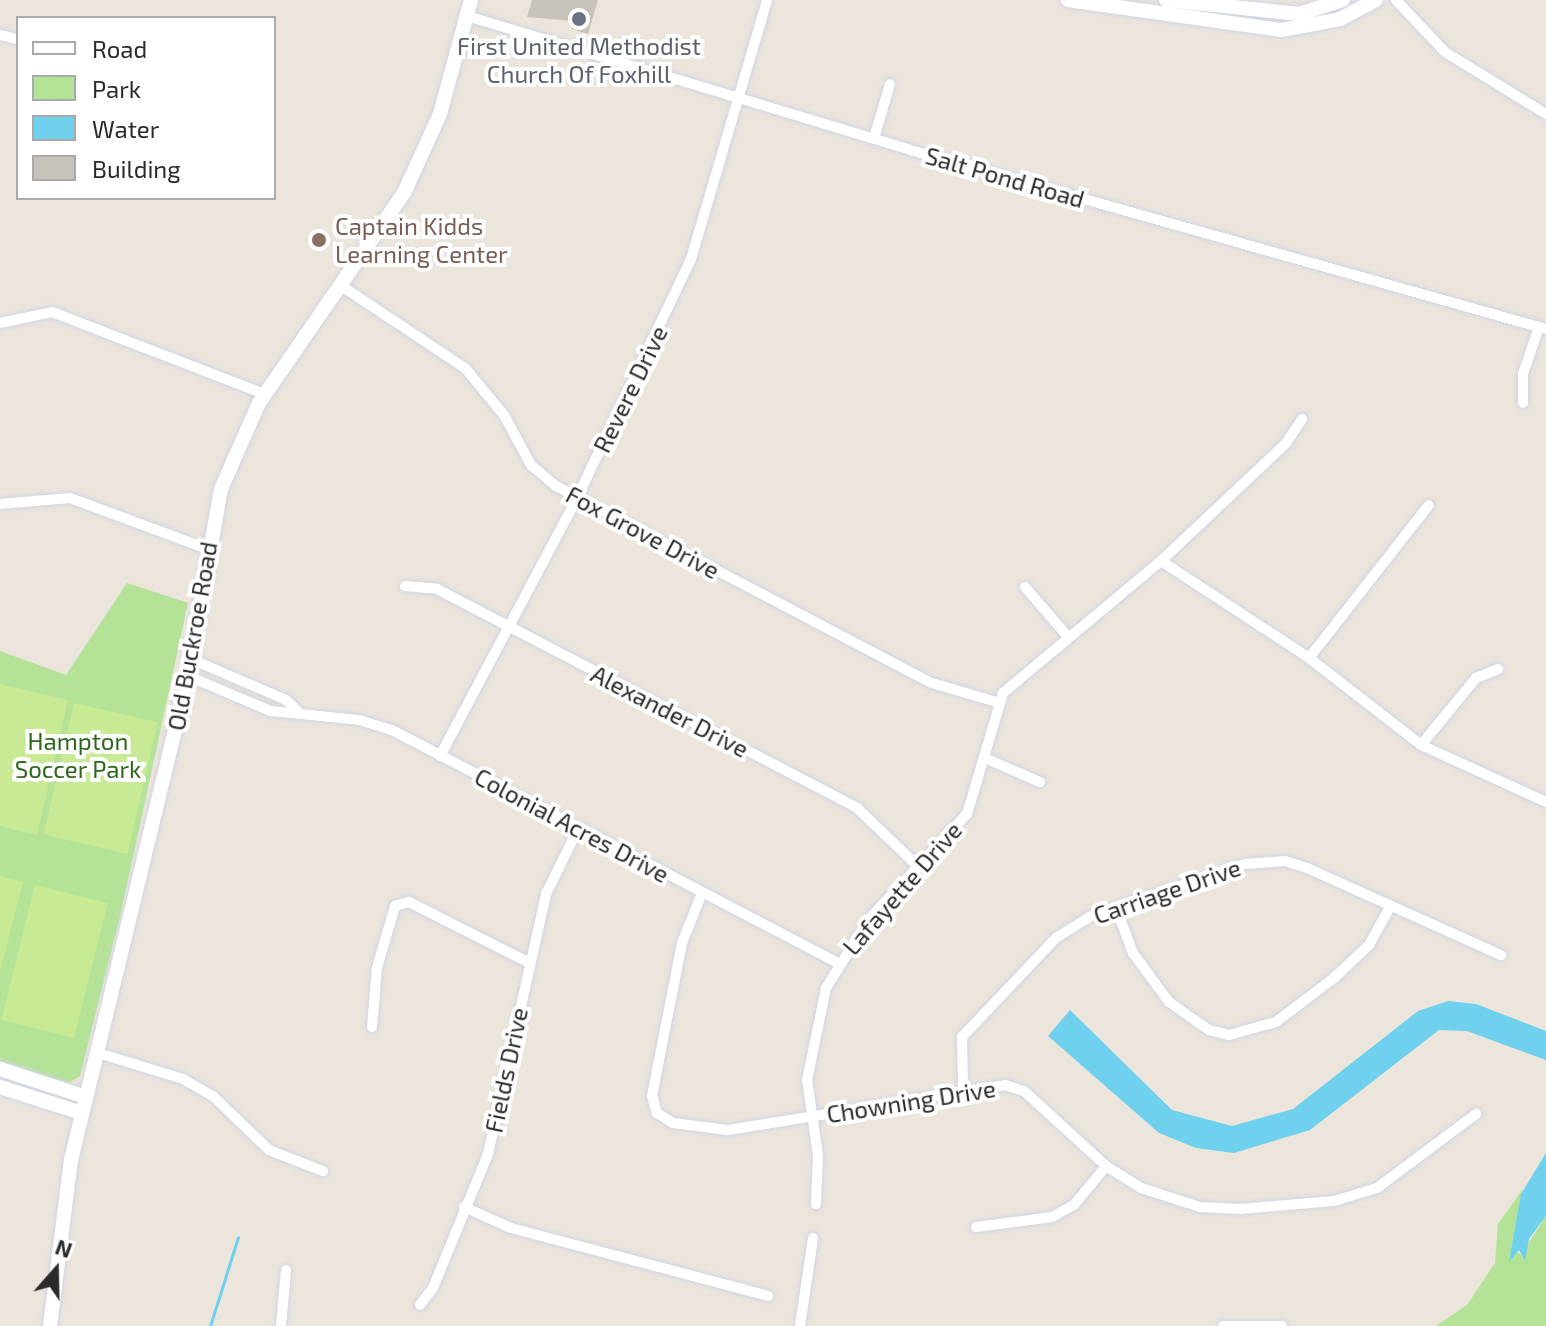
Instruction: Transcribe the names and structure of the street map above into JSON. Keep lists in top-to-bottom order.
{
  "streets": {
    "main road": ["Old Buckroe Road"],
    "street": [
      "Salt Pond Road",
      "Revere Drive",
      "Fox Grove Drive",
      "Alexander Drive",
      "Colonial Acres Drive",
      "Lafayette Drive",
      "Carriage Drive",
      "Fields Drive",
      "Chowning Drive"
    ]
  },
  "crossings": [
    ["Salt Pond Road", "Revere Drive"],
    ["Salt Pond Road", "Old Buckroe Road"],
    ["Revere Drive", "Fox Grove Drive"],
    ["Revere Drive", "Alexander Drive"],
    ["Revere Drive", "Colonial Acres Drive"],
    ["Fox Grove Drive", "Old Buckroe Road"],
    ["Fox Grove Drive", "Lafayette Drive"],
    ["Old Buckroe Road", "Colonial Acres Drive"],
    ["Alexander Drive", "Lafayette Drive"],
    ["Colonial Acres Drive", "Lafayette Drive"],
    ["Colonial Acres Drive", "Fields Drive"],
    ["Colonial Acres Drive", "Chowning Drive"],
    ["Lafayette Drive", "Chowning Drive"],
    ["Carriage Drive", "Chowning Drive"]
  ],
  "parks": ["Hampton Soccer Park"],
  "places": ["First United Methodist Church Of Foxhill", "Captain Kidds Learning Center"],
  "legend": [
    "Road",
    "Park",
    "Water",
    "Building"
  ],
  "north": "top"
}
